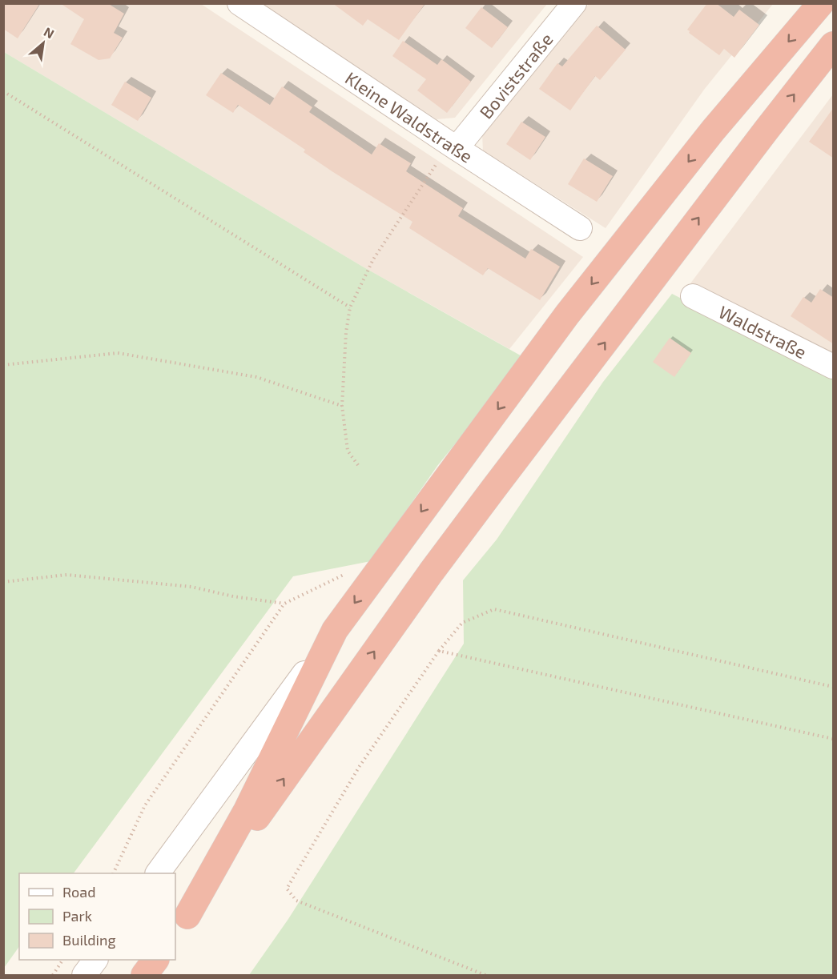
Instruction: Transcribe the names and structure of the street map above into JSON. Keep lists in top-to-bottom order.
{
  "streets": {
    "street": ["Boviststraße", "Kleine Waldstraße", "Waldstraße"]
  },
  "crossings": [
    ["Boviststraße", "Kleine Waldstraße"]
  ],
  "legend": ["Road", "Park", "Building"],
  "north": "top right"
}
